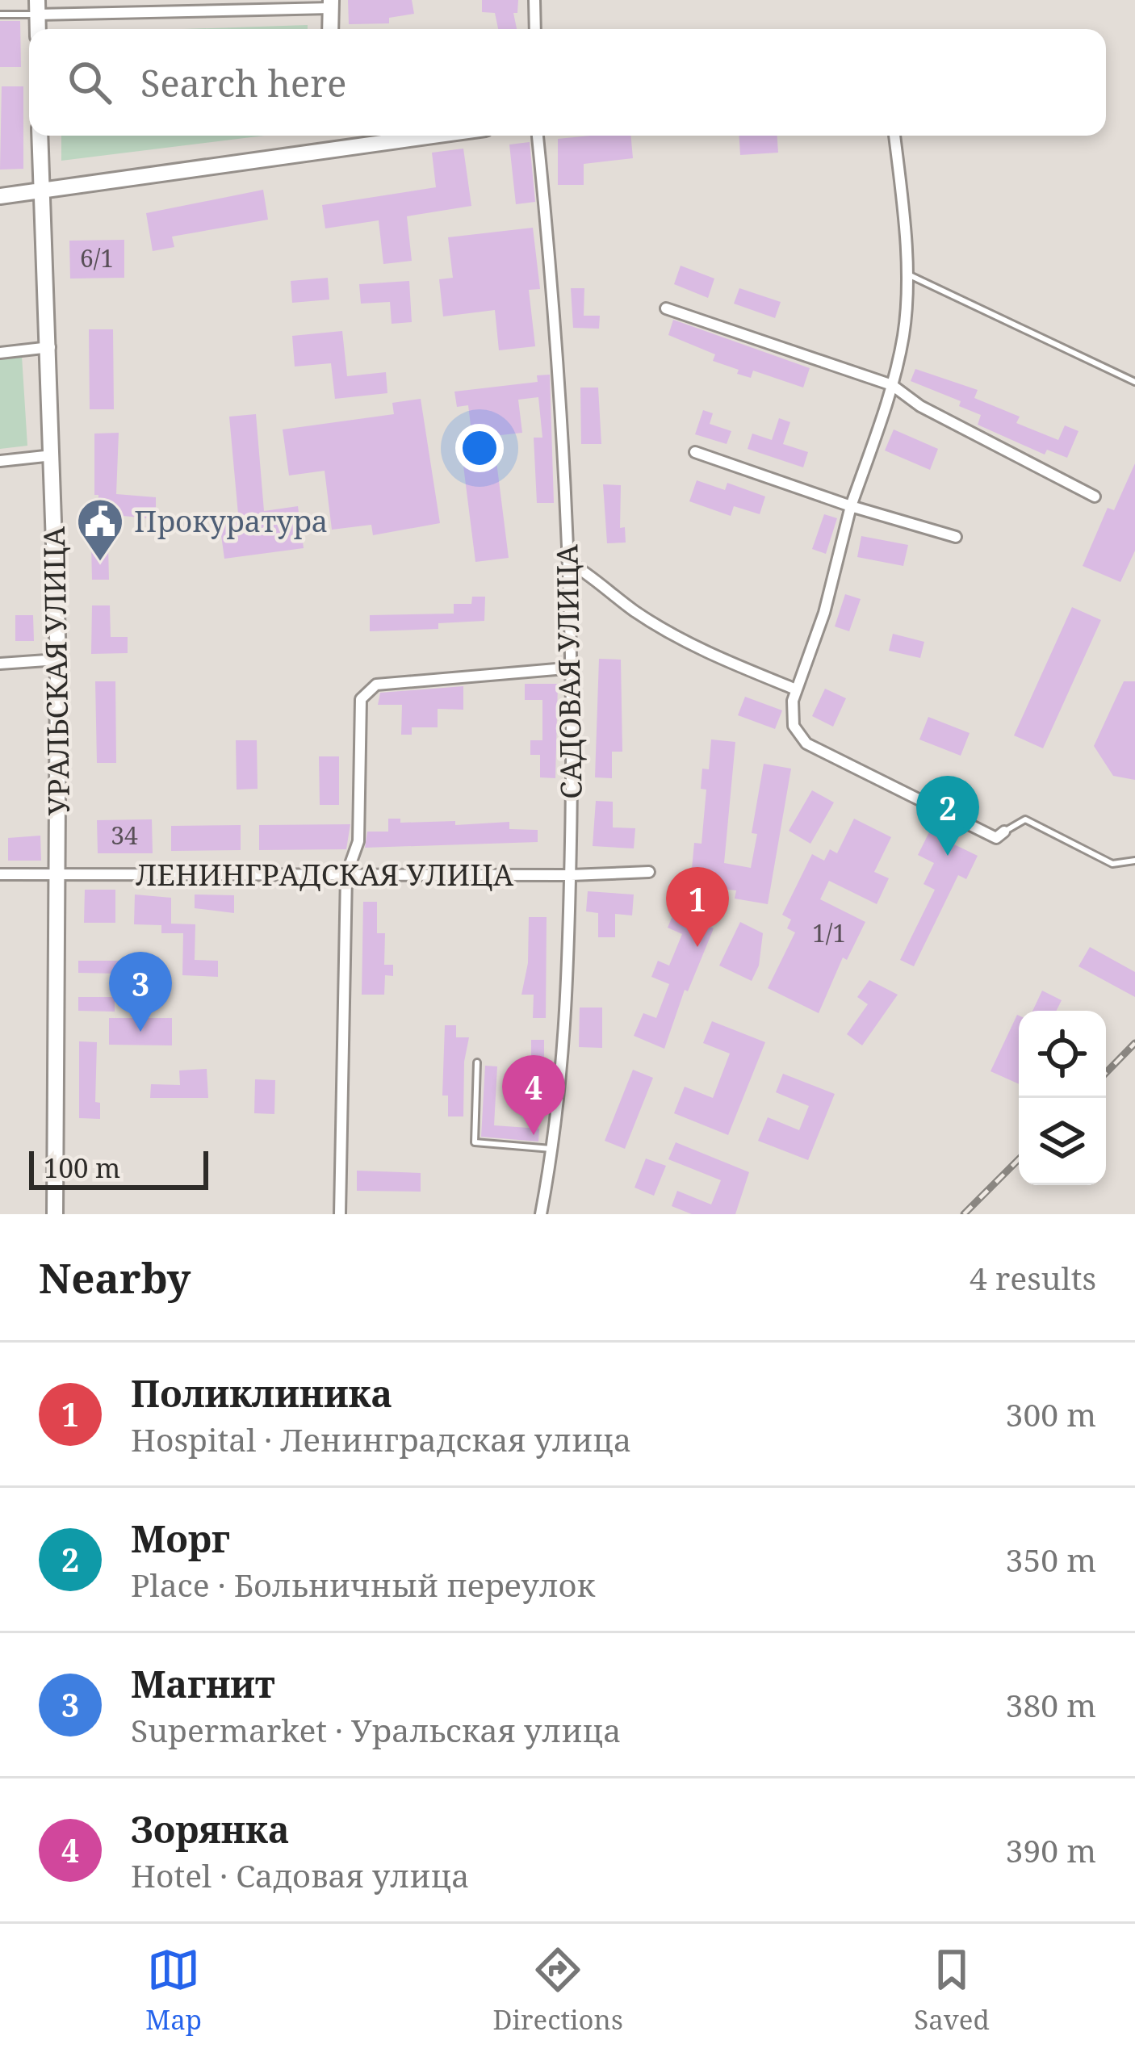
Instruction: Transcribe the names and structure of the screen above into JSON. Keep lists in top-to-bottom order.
{
  "streets": {
    "street": ["УРАЛЬСКАЯ УЛИЦА", "САДОВАЯ УЛИЦА", "ЛЕНИНГРАДСКАЯ УЛИЦА"]
  },
  "crossings": [
    ["УРАЛЬСКАЯ УЛИЦА", "ЛЕНИНГРАДСКАЯ УЛИЦА"],
    ["САДОВАЯ УЛИЦА", "ЛЕНИНГРАДСКАЯ УЛИЦА"]
  ],
  "places": {
    "public building": ["Прокуратура"]
  },
  "house_numbers": ["6/1", "34", "1/1"],
  "scale_bar": "100 m",
  "page": {
    "search": "Search here",
    "pins": [
      "2",
      "1",
      "3",
      "4"
    ],
    "scale": "100 m",
    "heading": ["Nearby", "4 results"],
    "list": [
      {
        "mark": "1",
        "name": "Поликлиника",
        "note": "Hospital · Ленинградская улица",
        "value": "300 m"
      },
      {
        "mark": "2",
        "name": "Морг",
        "note": "Place · Больничный переулок",
        "value": "350 m"
      },
      {
        "mark": "3",
        "name": "Магнит",
        "note": "Supermarket · Уральская улица",
        "value": "380 m"
      },
      {
        "mark": "4",
        "name": "Зорянка",
        "note": "Hotel · Садовая улица",
        "value": "390 m"
      }
    ],
    "nav": ["Map", "Directions", "Saved"]
  }
}
